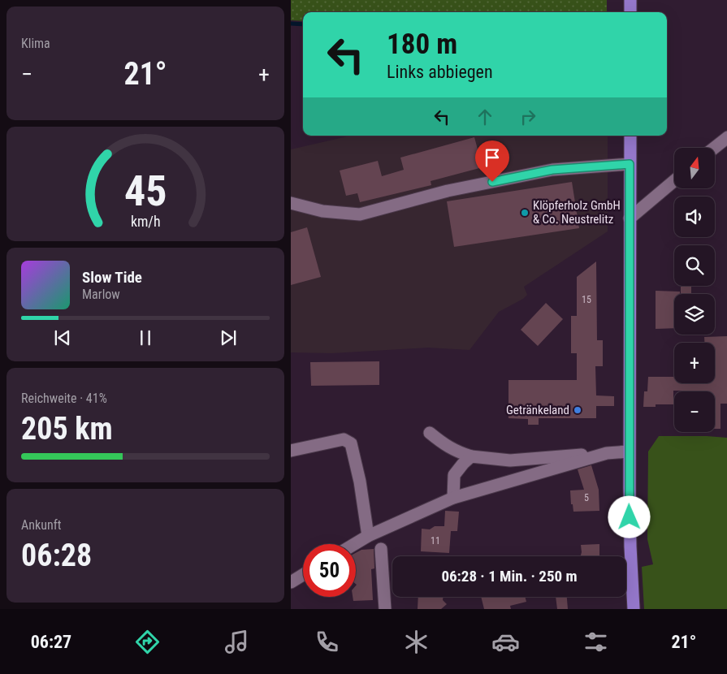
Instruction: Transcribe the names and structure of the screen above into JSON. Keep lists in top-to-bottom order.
{
  "places": ["Klöpferholz GmbH & Co. Neustrelitz", "Getränkeland"],
  "house_numbers": ["15", "5", "11"],
  "north": "top",
  "page": {
    "tile": [
      "Klima",
      ["Reichweite · 41%", "205 km"],
      ["Ankunft", "06:28"]
    ],
    "turn": ["180 m", "Links abbiegen"],
    "heat": ["−", "21°", "+"],
    "map_buttons": ["+", "−"],
    "song": ["Slow Tide", "Marlow"],
    "limit": "50",
    "trip": "06:28 · 1 Min. · 250 m",
    "tabs": ["06:27", "21°"],
    "gauge": ["45", "km/h"]
  }
}
